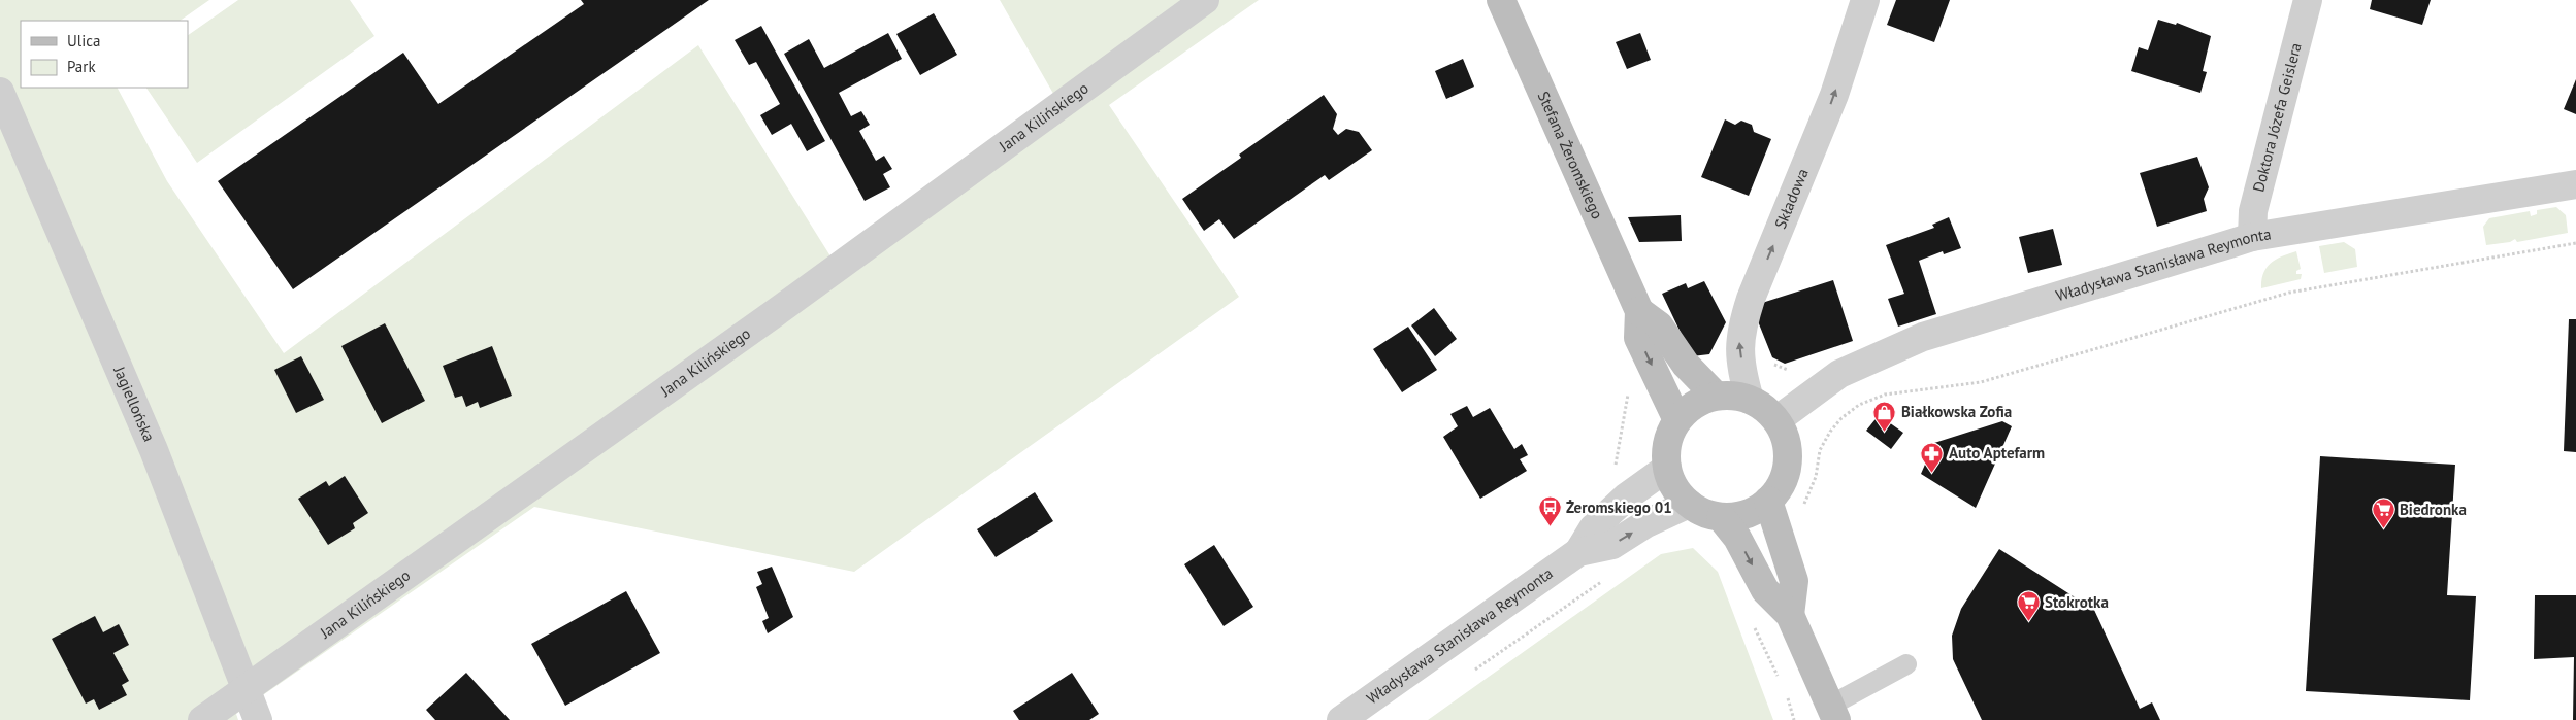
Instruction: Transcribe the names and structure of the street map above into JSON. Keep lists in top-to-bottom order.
{
  "streets": {
    "main road": ["Stefana Żeromskiego"],
    "street": [
      "Jana Kilińskiego",
      "Doktora Józefa Geislera",
      "Składowa",
      "Władysława Stanisława Reymonta",
      "Jagiellońska"
    ]
  },
  "crossings": [
    ["Jana Kilińskiego", "Jagiellońska"],
    ["Doktora Józefa Geislera", "Władysława Stanisława Reymonta"],
    ["Stefana Żeromskiego", "Składowa"],
    ["Stefana Żeromskiego", "Władysława Stanisława Reymonta"],
    ["Składowa", "Władysława Stanisława Reymonta"]
  ],
  "one_way": ["Składowa"],
  "places": {
    "shop": ["Białkowska Zofia"],
    "pharmacy": ["Auto Aptefarm"],
    "bus stop": ["Żeromskiego 01"],
    "supermarket": ["Biedronka", "Stokrotka"]
  },
  "legend": ["Ulica", "Park"]
}
